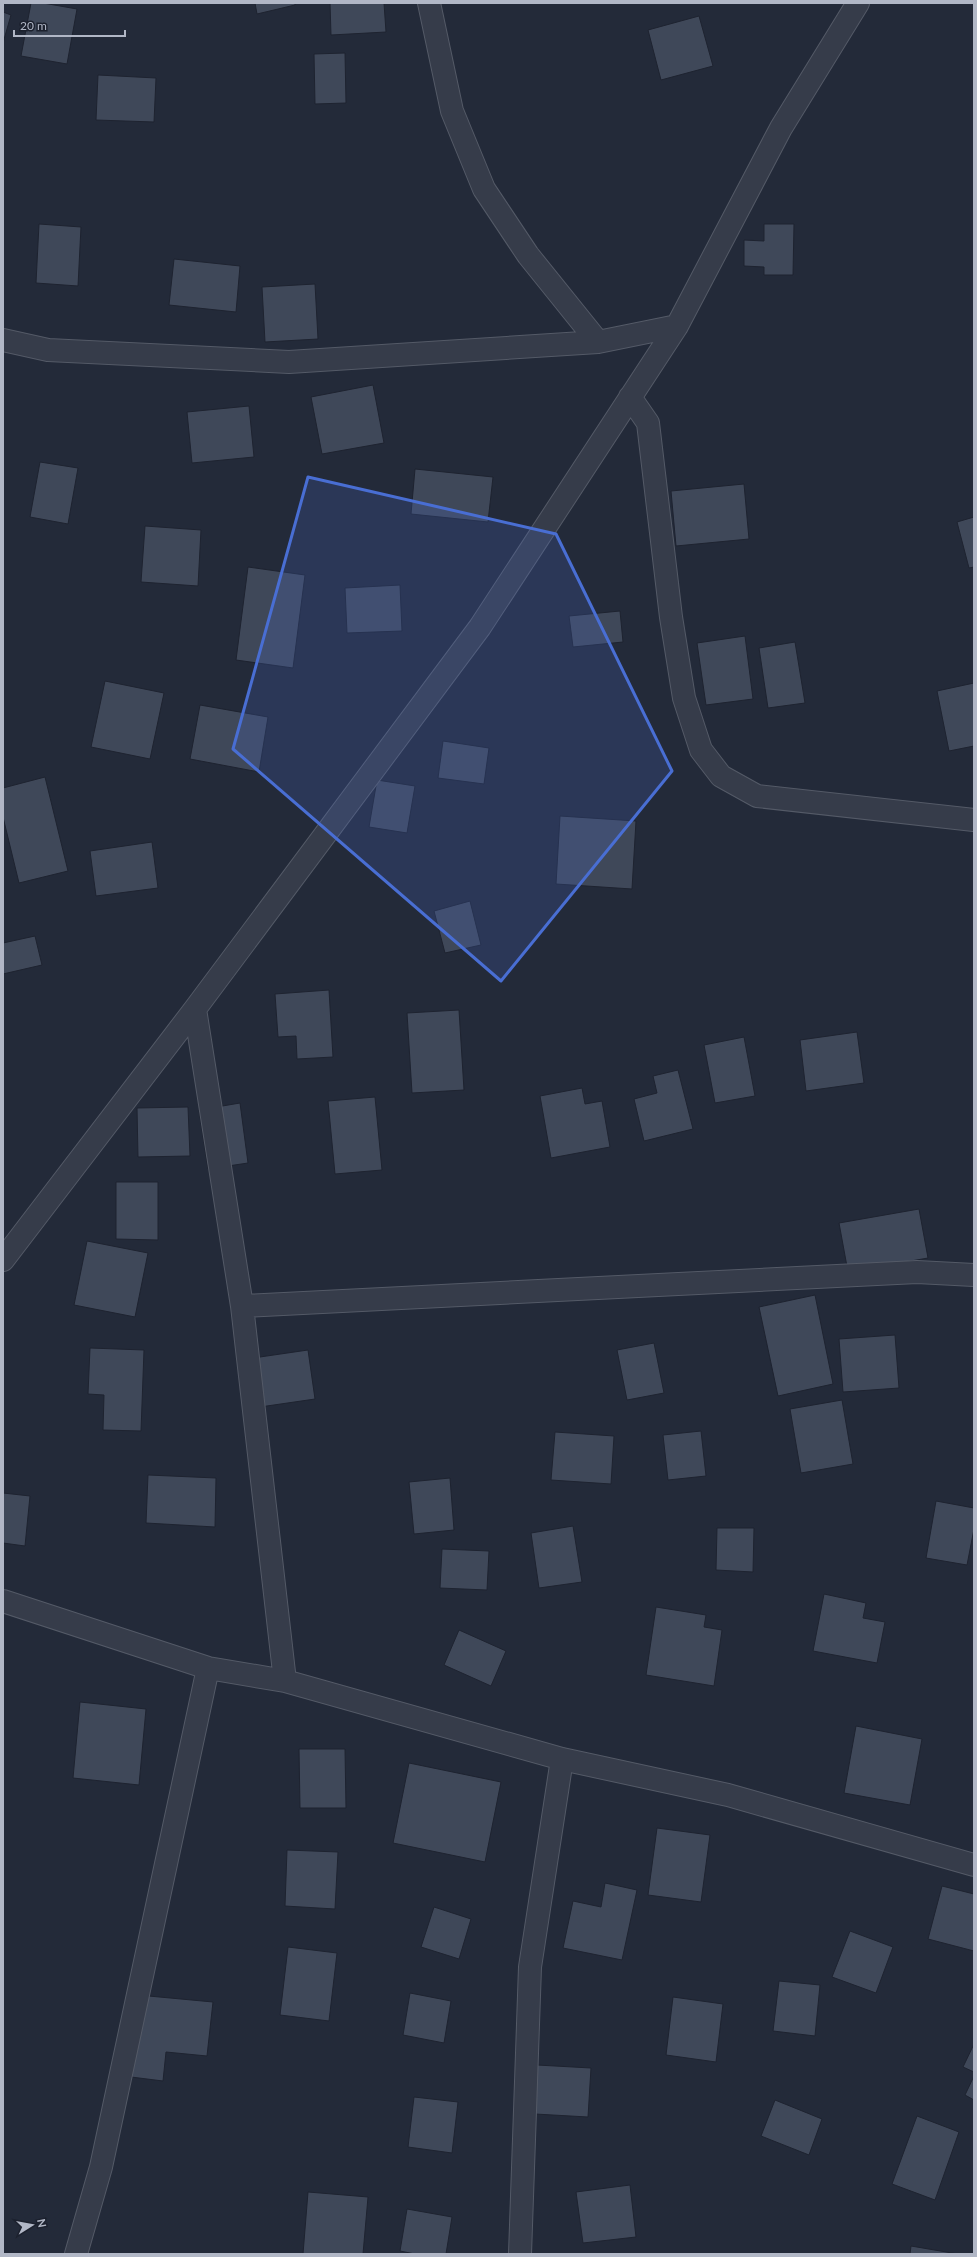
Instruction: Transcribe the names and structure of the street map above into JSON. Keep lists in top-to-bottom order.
{
  "scale_bar": "20 m",
  "north": "right"
}
